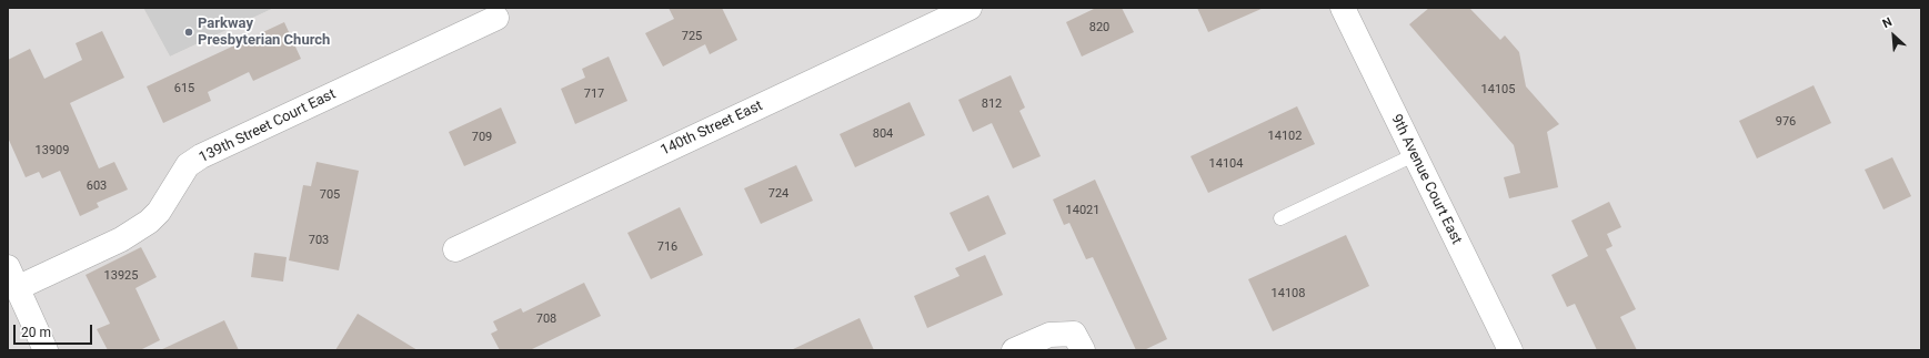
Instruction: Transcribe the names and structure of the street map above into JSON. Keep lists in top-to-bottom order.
{
  "streets": {
    "street": ["139th Street Court East", "140th Street East", "9th Avenue Court East"]
  },
  "places": ["Parkway Presbyterian Church"],
  "house_numbers": [
    "820",
    "725",
    "615",
    "14105",
    "717",
    "812",
    "976",
    "804",
    "14102",
    "709",
    "13909",
    "14104",
    "603",
    "724",
    "705",
    "14021",
    "703",
    "716",
    "13925",
    "14108",
    "708"
  ],
  "scale_bar": "20 m",
  "north": "top left"
}
